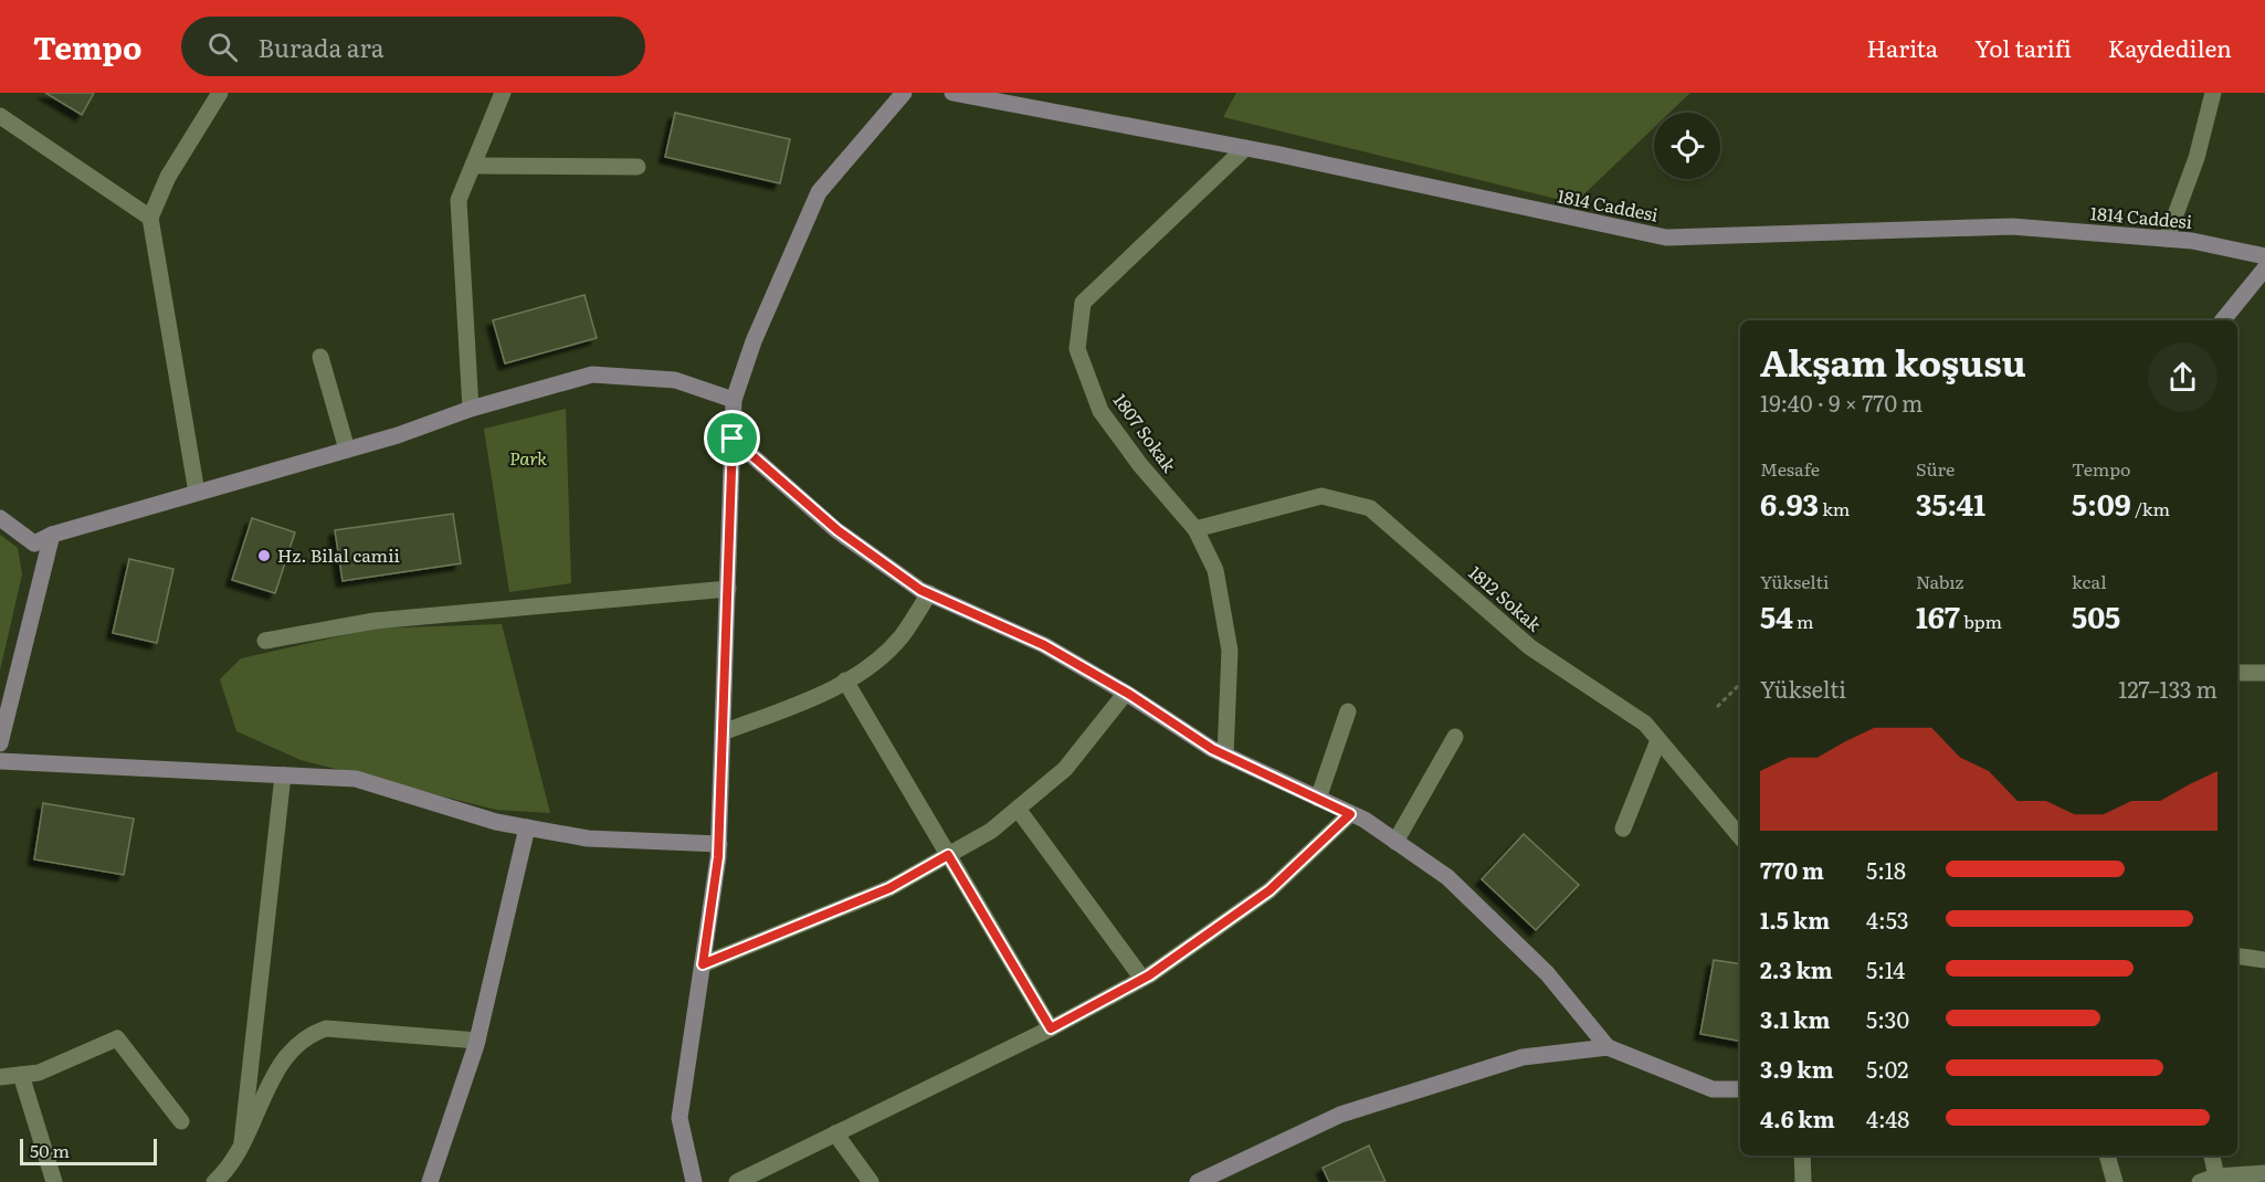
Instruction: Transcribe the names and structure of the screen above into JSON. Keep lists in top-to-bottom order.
{
  "streets": {
    "street": ["1814 Caddesi", "1807 Sokak", "1812 Sokak"]
  },
  "crossings": [
    ["1814 Caddesi", "1807 Sokak"],
    ["1807 Sokak", "1812 Sokak"]
  ],
  "parks": ["Park"],
  "places": ["Hz. Bilal camii"],
  "scale_bar": "50 m",
  "page": {
    "header": "Tempo",
    "search": "Burada ara",
    "nav": ["Harita", "Yol tarifi", "Kaydedilen"],
    "heading": ["Akşam koşusu", "19:40 · 9 × 770 m"],
    "stats": [
      ["Mesafe", "6.93 km"],
      ["Süre", "35:41"],
      ["Tempo", "5:09 /km"],
      ["Yükselti", "54 m"],
      ["Nabız", "167 bpm"],
      ["kcal", "505"]
    ],
    "chart": ["Yükselti", "127–133 m"],
    "list": [
      {
        "name": "770 m",
        "note": "5:18"
      },
      {
        "name": "1.5 km",
        "note": "4:53"
      },
      {
        "name": "2.3 km",
        "note": "5:14"
      },
      {
        "name": "3.1 km",
        "note": "5:30"
      },
      {
        "name": "3.9 km",
        "note": "5:02"
      },
      {
        "name": "4.6 km",
        "note": "4:48"
      }
    ],
    "scale": "50 m"
  }
}
